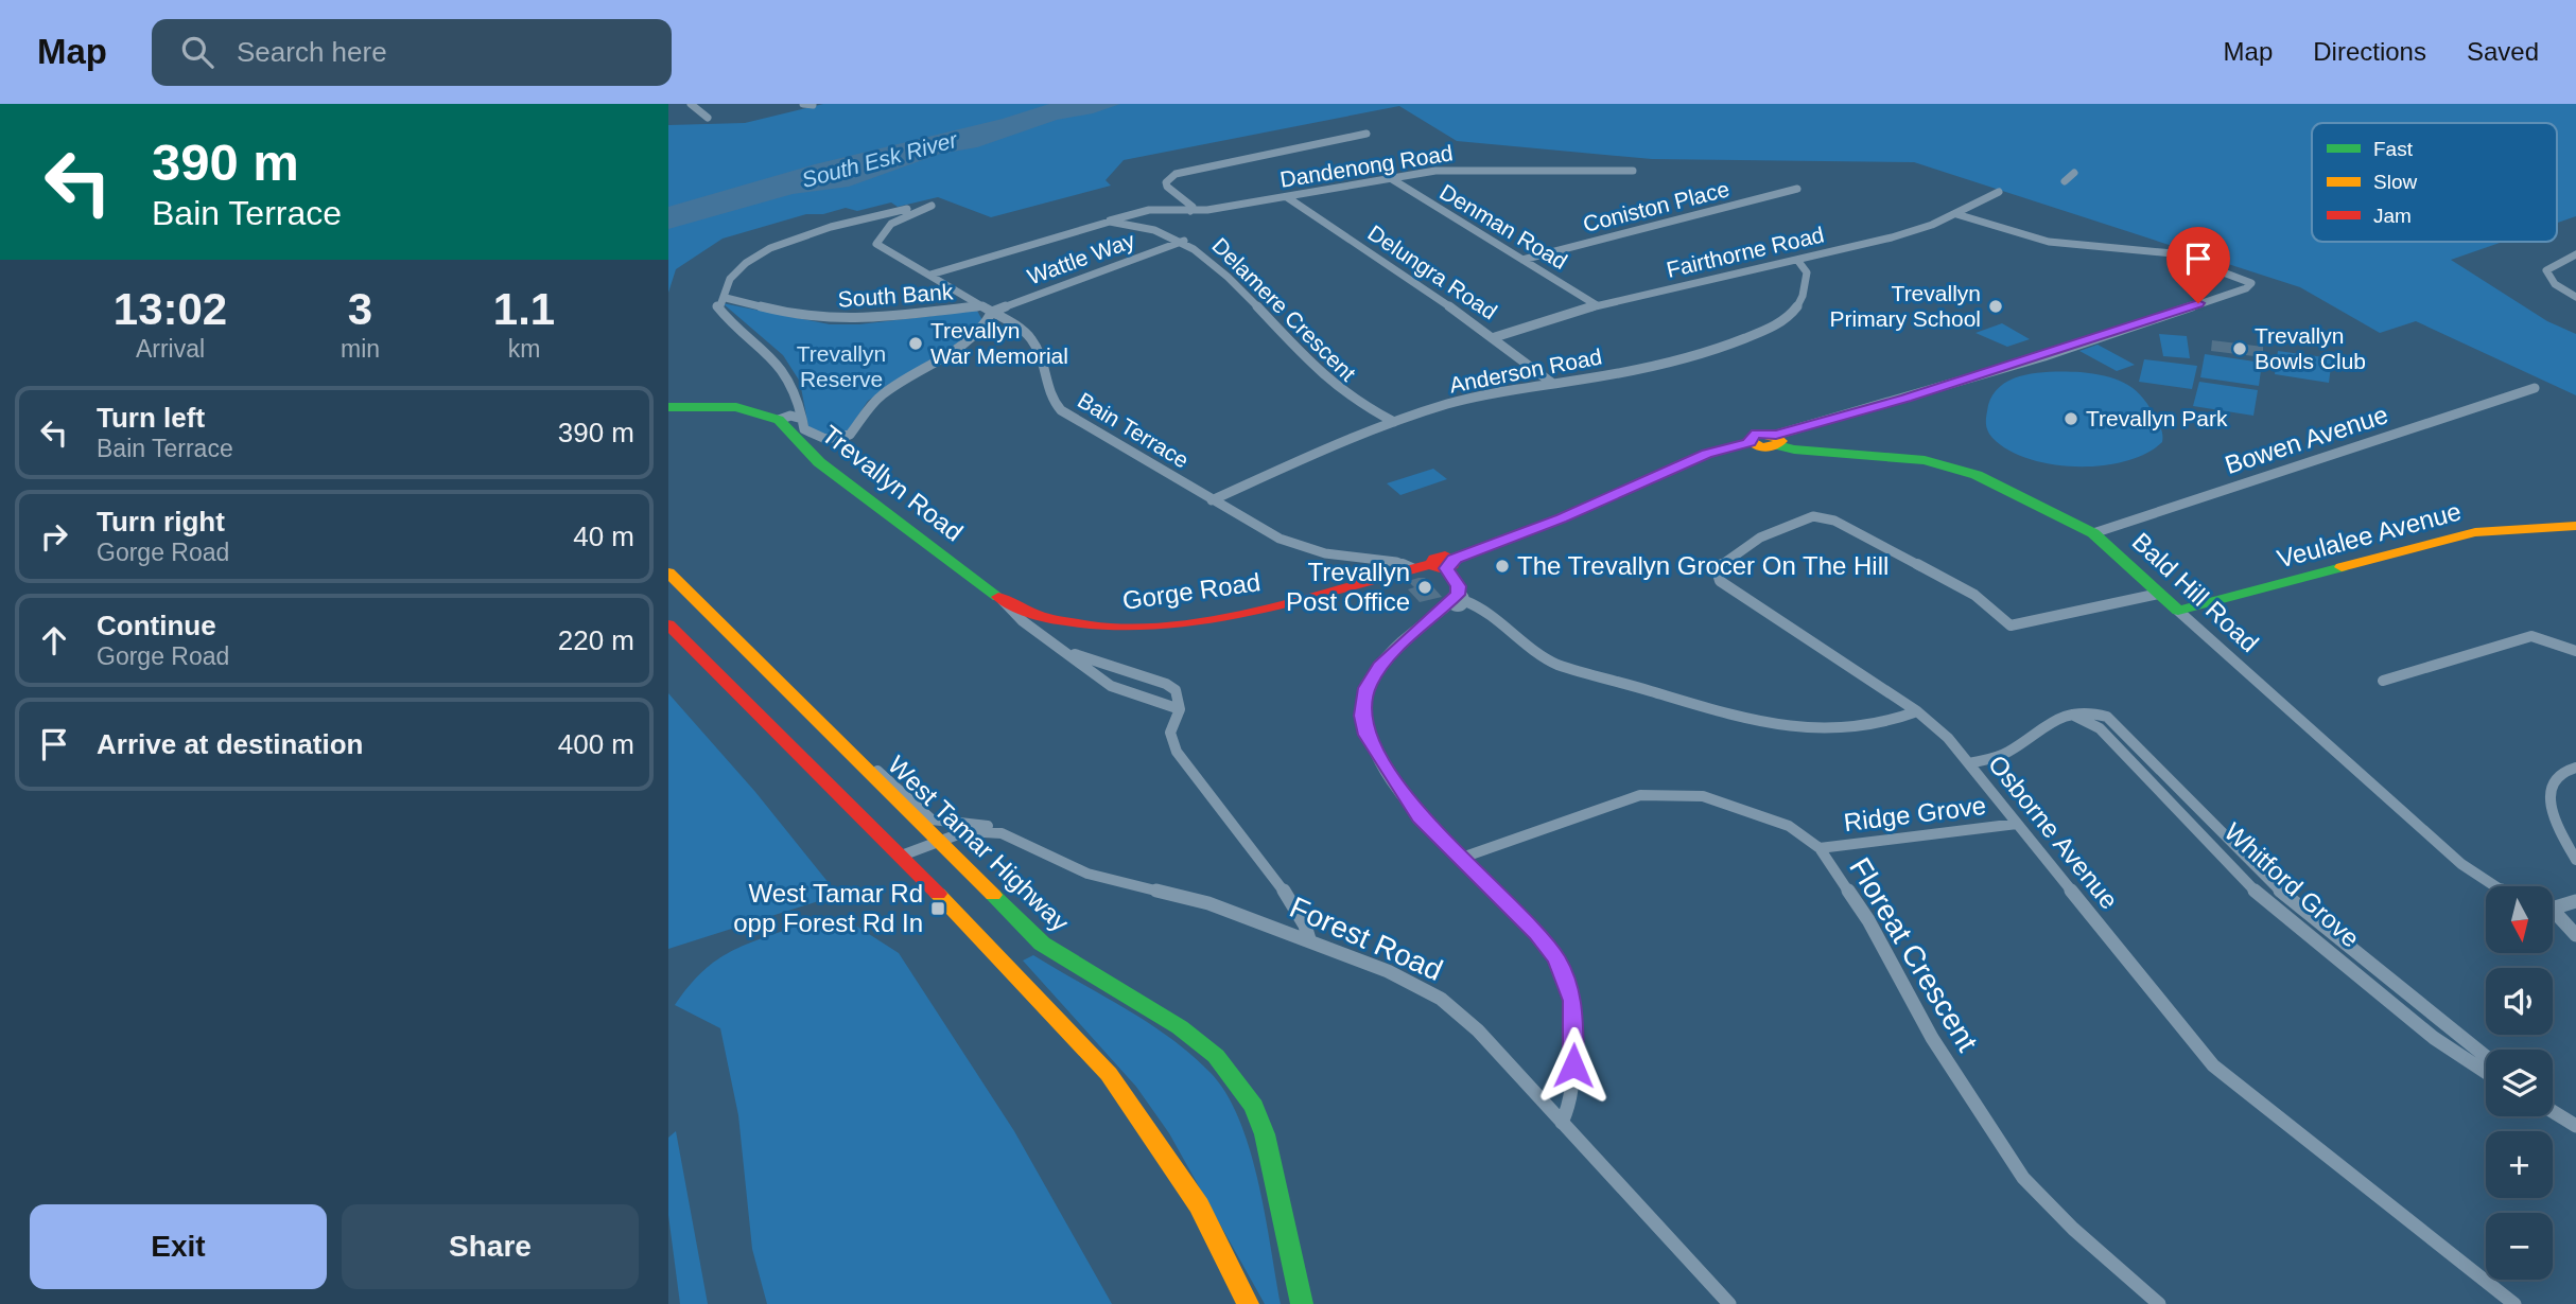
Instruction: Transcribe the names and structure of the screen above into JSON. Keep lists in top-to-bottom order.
{
  "streets": {
    "main road": [
      "Trevallyn Road",
      "Veulalee Avenue",
      "Gorge Road",
      "Bald Hill Road",
      "West Tamar Highway"
    ],
    "street": [
      "Dandenong Road",
      "Coniston Place",
      "Denman Road",
      "Fairthorne Road",
      "Wattle Way",
      "Delungra Road",
      "South Bank",
      "Delamere Crescent",
      "Anderson Road",
      "Bain Terrace",
      "Bowen Avenue",
      "Ridge Grove",
      "Osborne Avenue",
      "Whitford Grove",
      "Forest Road",
      "Floreat Crescent"
    ]
  },
  "crossings": [
    ["Dandenong Road", "Denman Road"],
    ["Dandenong Road", "Delungra Road"],
    ["Dandenong Road", "Delamere Crescent"],
    ["Coniston Place", "Denman Road"],
    ["Denman Road", "Fairthorne Road"],
    ["Fairthorne Road", "Delungra Road"],
    ["Fairthorne Road", "Anderson Road"],
    ["Wattle Way", "Delamere Crescent"],
    ["Wattle Way", "Bain Terrace"],
    ["Delungra Road", "Anderson Road"],
    ["South Bank", "Bain Terrace"],
    ["Delamere Crescent", "Anderson Road"],
    ["Delamere Crescent", "Bain Terrace"],
    ["Anderson Road", "Bain Terrace"],
    ["Bain Terrace", "Gorge Road"],
    ["Bowen Avenue", "Bald Hill Road"],
    ["Trevallyn Road", "Gorge Road"],
    ["Veulalee Avenue", "Bald Hill Road"],
    ["Gorge Road", "Bald Hill Road"],
    ["Bald Hill Road", "Osborne Avenue"],
    ["Ridge Grove", "Osborne Avenue"],
    ["Ridge Grove", "Floreat Crescent"],
    ["West Tamar Highway", "Forest Road"]
  ],
  "water": ["South Esk River"],
  "parks": ["Trevallyn Reserve"],
  "places": {
    "other": [
      "Trevallyn Primary School",
      "Trevallyn War Memorial",
      "Trevallyn Bowls Club",
      "Trevallyn Park",
      "The Trevallyn Grocer On The Hill",
      "Trevallyn Post Office"
    ],
    "transit": ["West Tamar Rd opp Forest Rd In"]
  },
  "legend": ["Fast", "Slow", "Jam"],
  "north": "bottom",
  "page": {
    "header": "Map",
    "search": "Search here",
    "nav": ["Map", "Directions", "Saved"],
    "turn": ["390 m", "Bain Terrace"],
    "eta": [
      "13:02",
      "Arrival",
      "3",
      "min",
      "1.1",
      "km"
    ],
    "list": [
      {
        "name": "Turn left",
        "note": "Bain Terrace",
        "value": "390 m"
      },
      {
        "name": "Turn right",
        "note": "Gorge Road",
        "value": "40 m"
      },
      {
        "name": "Continue",
        "note": "Gorge Road",
        "value": "220 m"
      },
      {
        "name": "Arrive at destination",
        "value": "400 m"
      }
    ],
    "map_buttons": ["+", "−"],
    "buttons": ["Exit", "Share"]
  }
}
